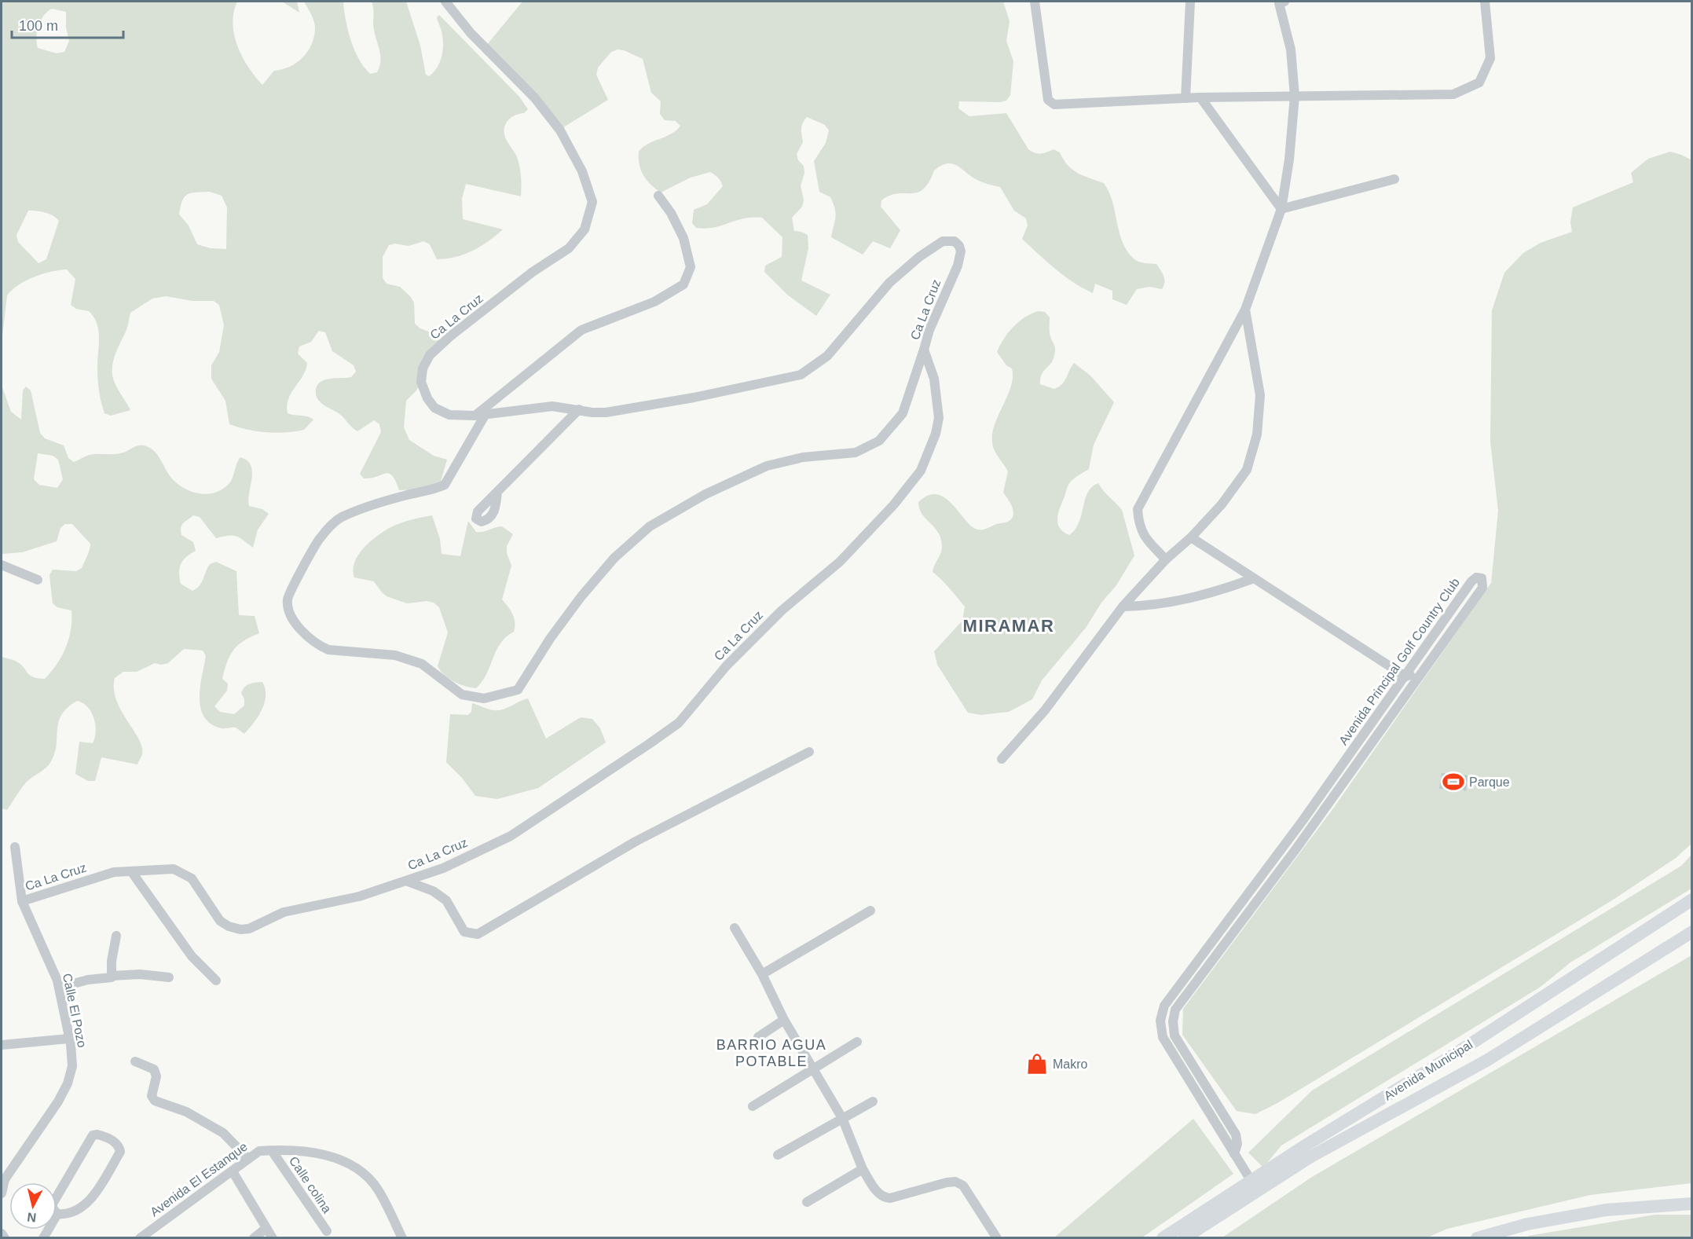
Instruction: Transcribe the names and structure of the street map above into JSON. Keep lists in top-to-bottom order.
{
  "streets": {
    "highway": ["Avenida Municipal"],
    "street": [
      "Ca La Cruz",
      "Avenida Principal Golf Country Club",
      "Calle El Pozo",
      "Avenida El Estanque",
      "Calle colina"
    ]
  },
  "crossings": [
    ["Ca La Cruz", "Calle El Pozo"],
    ["Avenida El Estanque", "Calle colina"]
  ],
  "districts": ["MIRAMAR", "BARRIO AGUA POTABLE"],
  "places": {
    "sports": ["Parque"],
    "shop": ["Makro"]
  },
  "scale_bar": "100 m",
  "north": "bottom"
}
